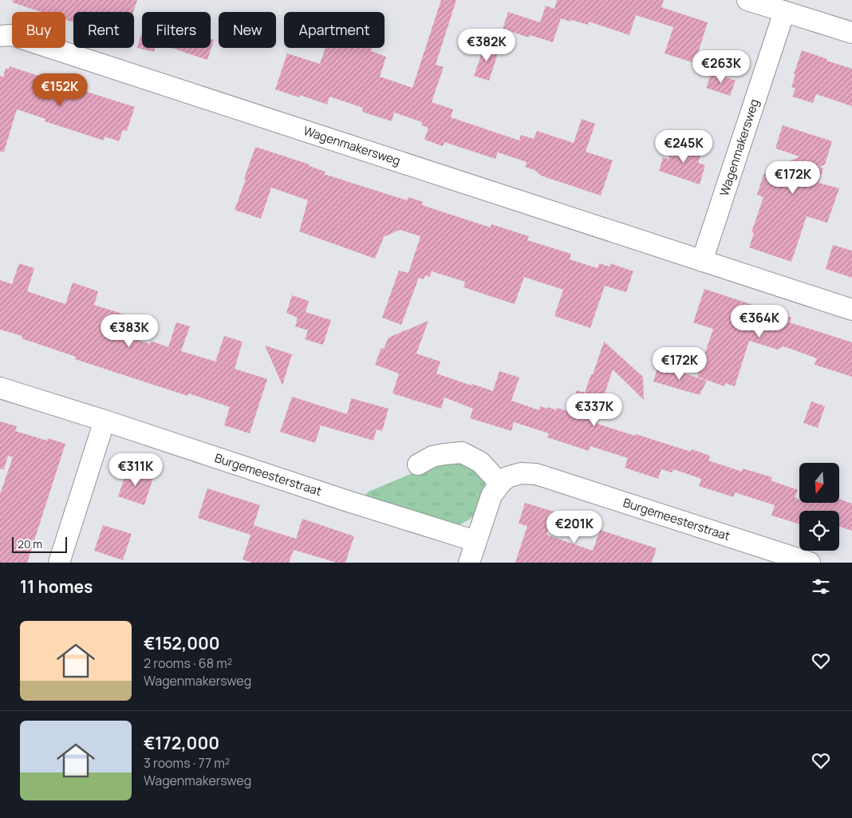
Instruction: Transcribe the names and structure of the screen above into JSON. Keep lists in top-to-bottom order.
{
  "streets": {
    "street": ["Wagenmakersweg", "Burgemeesterstraat"]
  },
  "scale_bar": "20 m",
  "north": "bottom",
  "page": {
    "chip": [
      "Buy",
      "Rent",
      "Filters",
      "New",
      "Apartment"
    ],
    "price": [
      "€382K",
      "€263K",
      "€152K",
      "€245K",
      "€172K",
      "€364K",
      "€383K",
      "€172K",
      "€337K",
      "€311K",
      "€201K"
    ],
    "scale": "20 m",
    "heading": "11 homes",
    "list": [
      {
        "name": "€152,000",
        "note": "2 rooms · 68 m² · Wagenmakersweg"
      },
      {
        "name": "€172,000",
        "note": "3 rooms · 77 m² · Wagenmakersweg"
      }
    ]
  }
}
